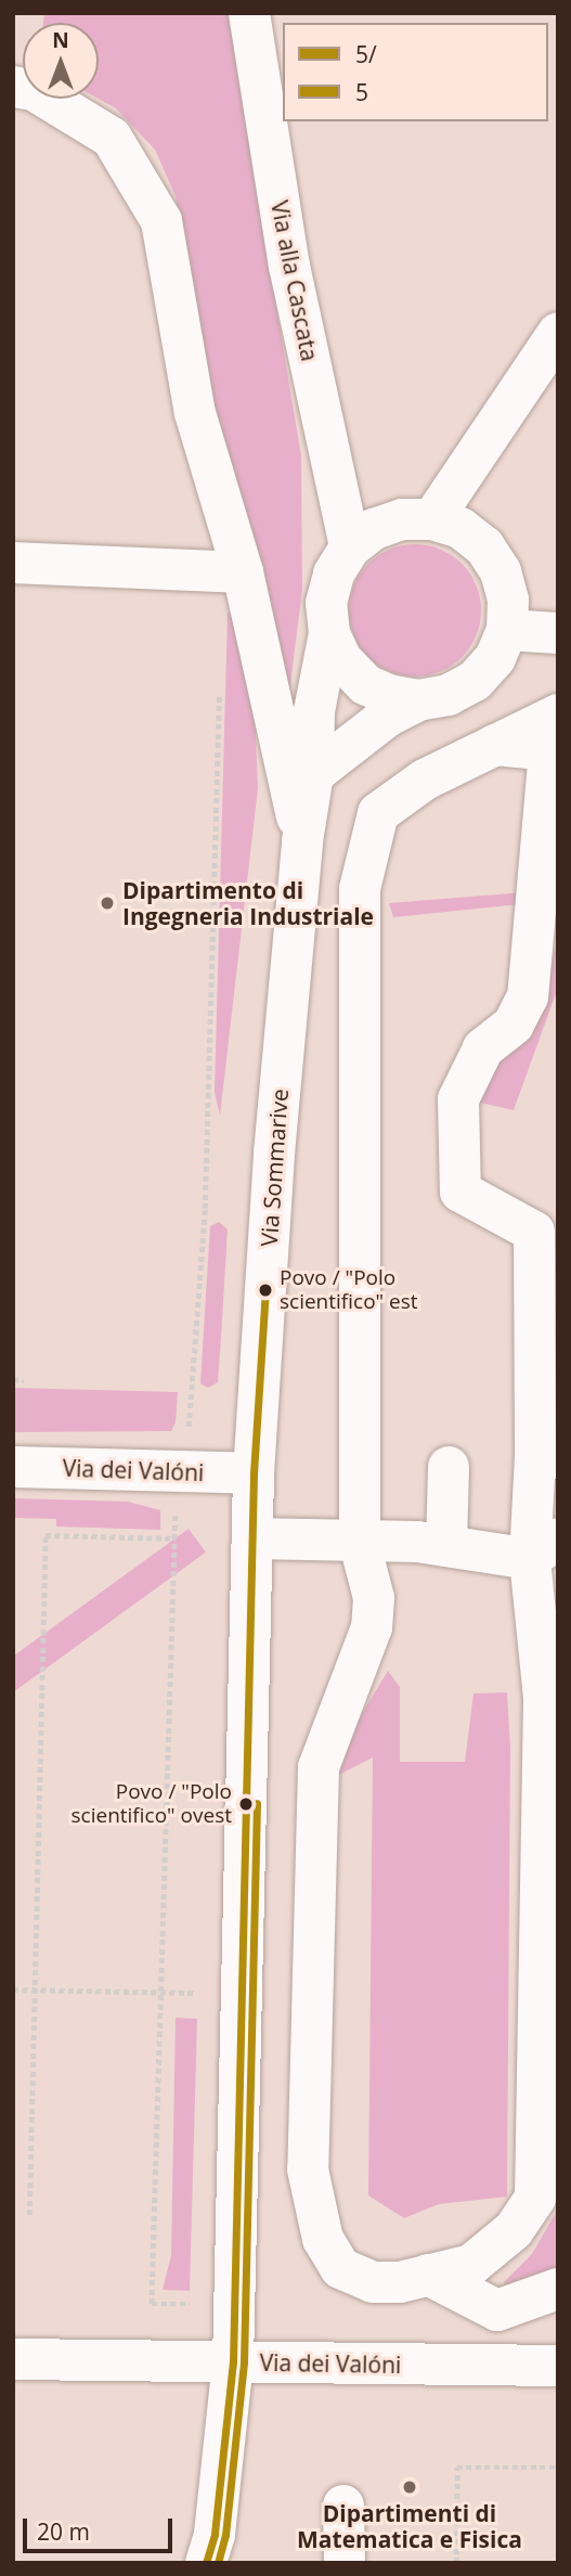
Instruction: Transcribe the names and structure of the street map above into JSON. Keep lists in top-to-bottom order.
{
  "streets": {
    "street": ["Via alla Cascata", "Via Sommarive", "Via dei Valóni"]
  },
  "crossings": [
    ["Via alla Cascata", "Via Sommarive"],
    ["Via Sommarive", "Via dei Valóni"]
  ],
  "places": [
    "Dipartimento di Ingegneria Industriale",
    "Povo / \"Polo scientifico\" est",
    "Povo / \"Polo scientifico\" ovest",
    "Dipartimenti di Matematica e Fisica"
  ],
  "lines": ["transit line 5/", "transit line 5"],
  "legend": ["5/", "5"],
  "scale_bar": "20 m",
  "north": "top"
}
